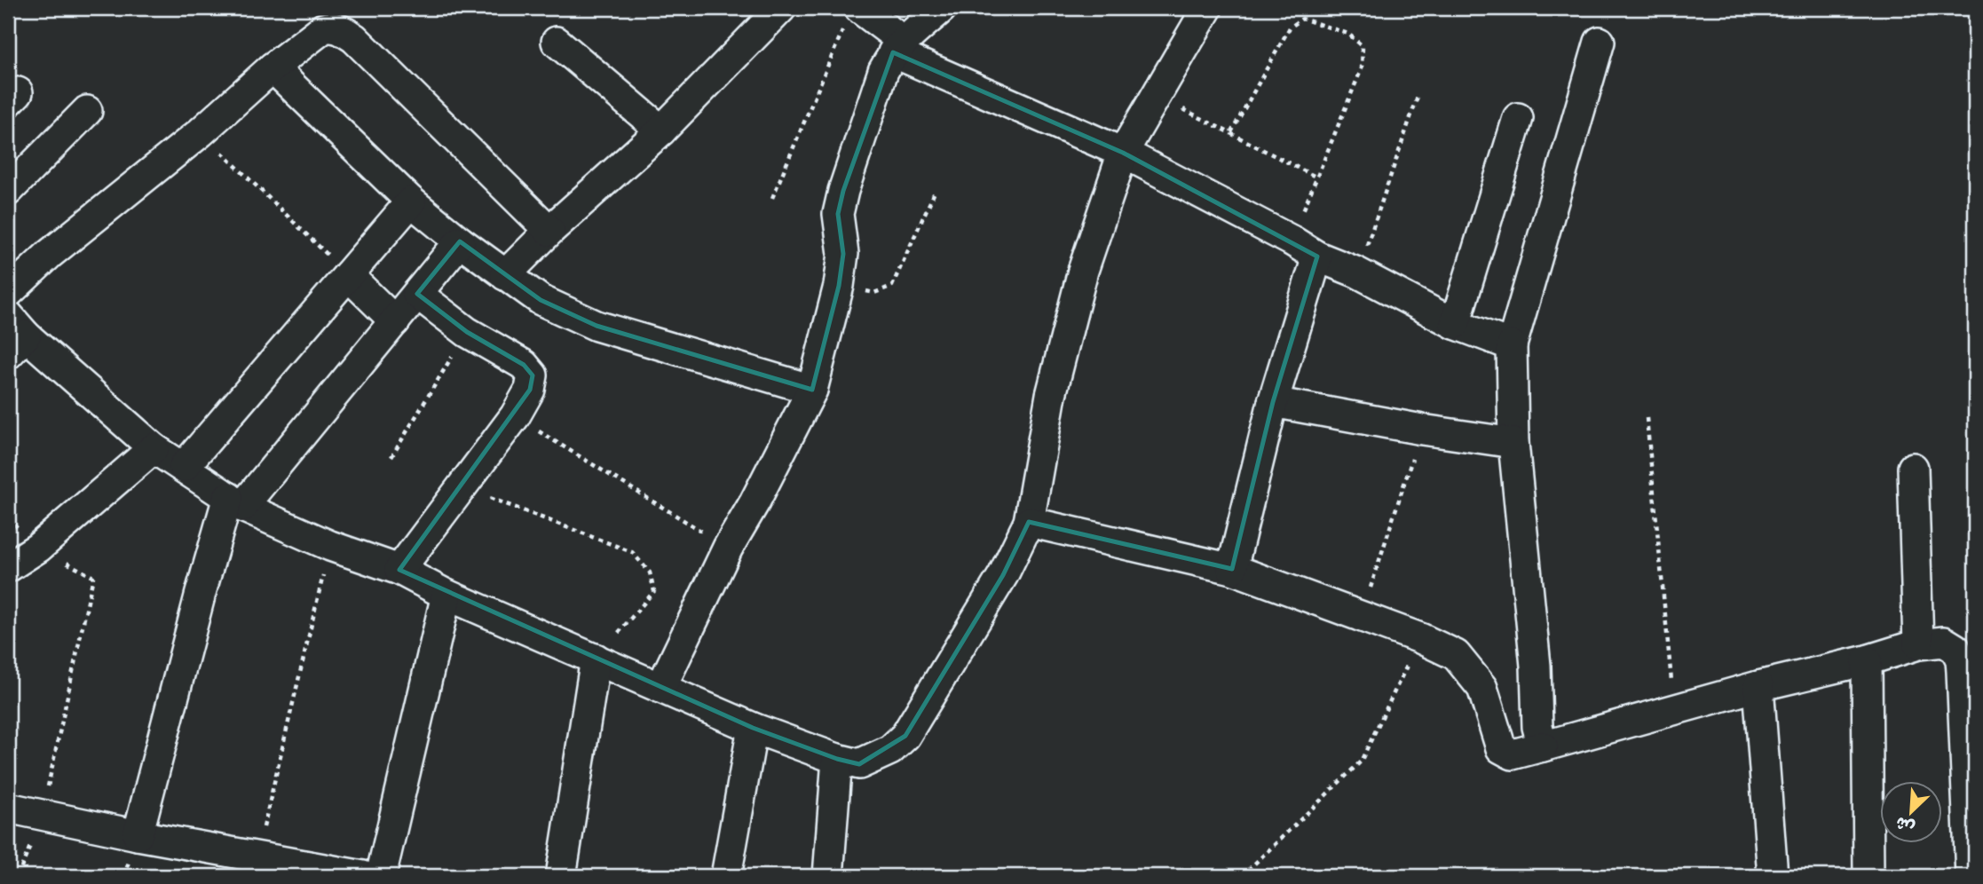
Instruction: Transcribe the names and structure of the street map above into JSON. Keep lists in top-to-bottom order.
{
  "north": "bottom left"
}
